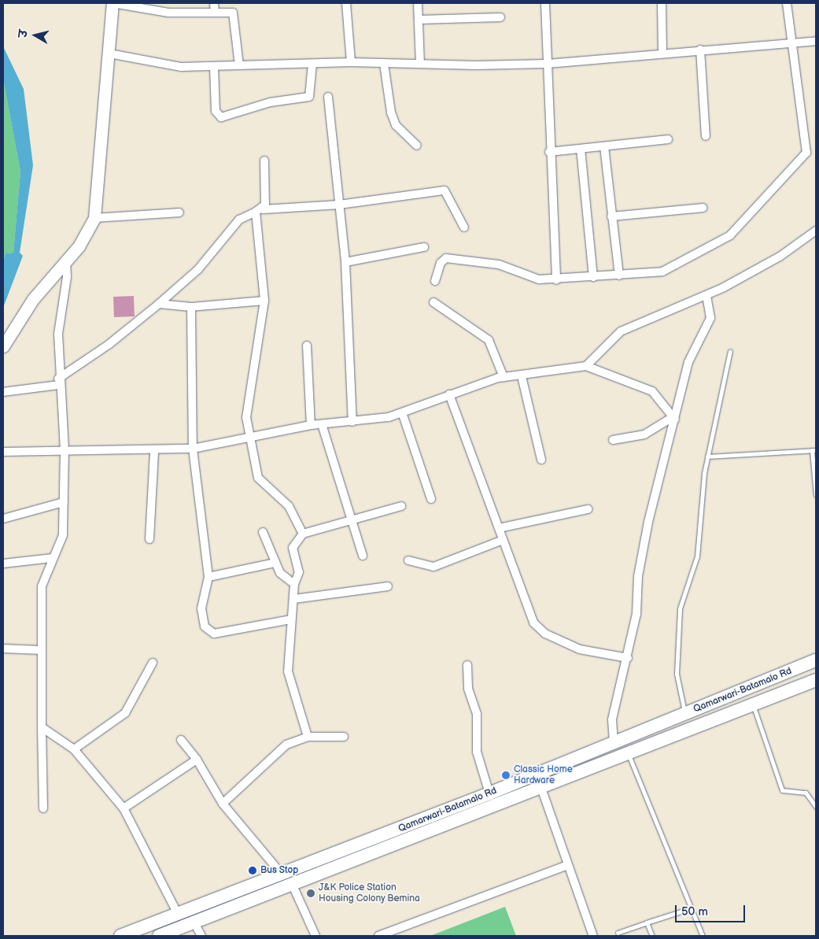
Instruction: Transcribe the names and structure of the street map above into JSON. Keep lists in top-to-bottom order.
{
  "streets": {
    "main road": ["Qamarwari-Batamalo Rd"]
  },
  "places": ["Classic Home Hardware", "Bus Stop", "J&K Police Station Housing Colony Bemina"],
  "scale_bar": "50 m",
  "north": "left"
}
